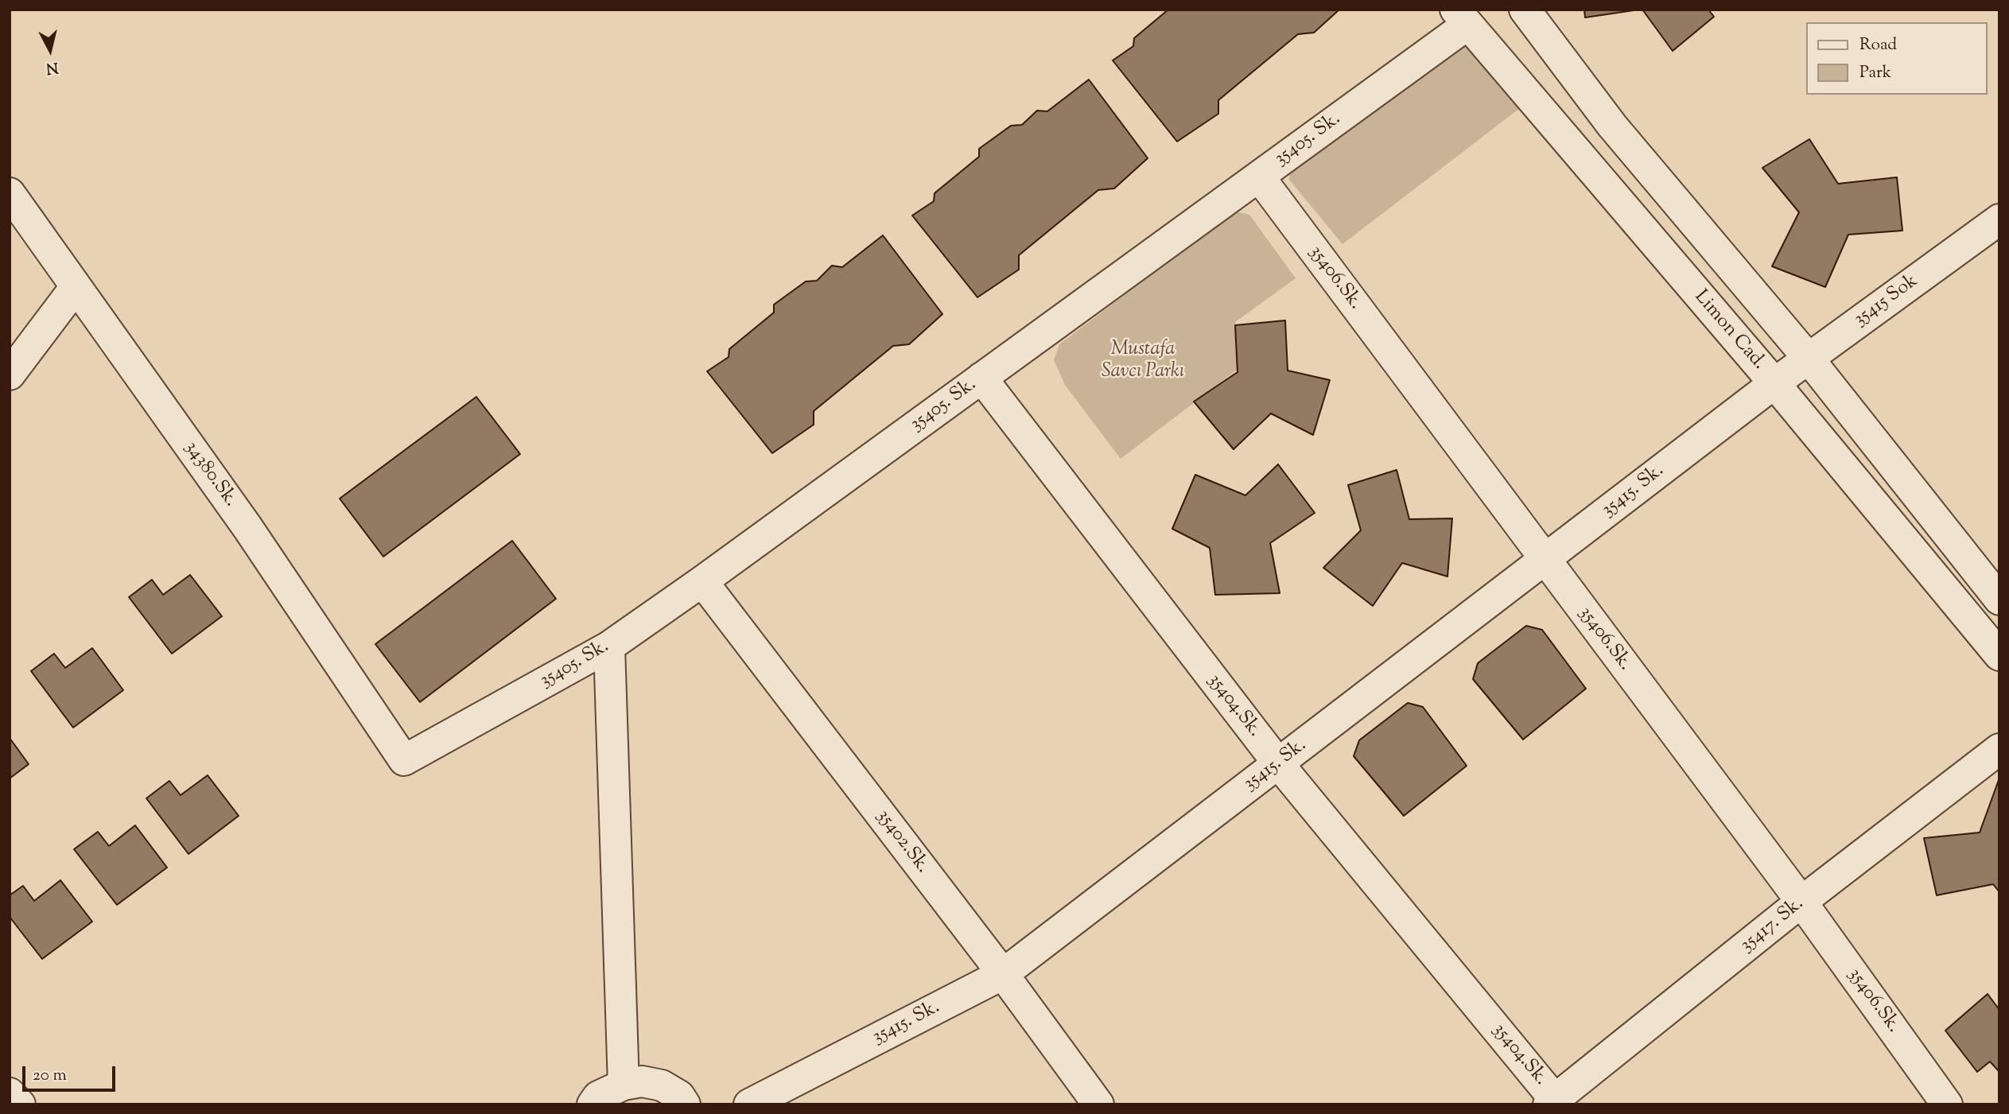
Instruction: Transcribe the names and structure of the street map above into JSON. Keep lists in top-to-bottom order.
{
  "streets": {
    "street": [
      "35405. Sk.",
      "35406.Sk.",
      "35415 Sok",
      "Limon Cad.",
      "34380.Sk.",
      "35415. Sk.",
      "35404.Sk.",
      "35402.Sk.",
      "35417. Sk."
    ]
  },
  "crossings": [
    ["35405. Sk.", "35406.Sk."],
    ["35405. Sk.", "Limon Cad."],
    ["35405. Sk.", "34380.Sk."],
    ["35405. Sk.", "35404.Sk."],
    ["35405. Sk.", "35402.Sk."],
    ["35406.Sk.", "35415. Sk."],
    ["35406.Sk.", "35417. Sk."],
    ["35415 Sok", "Limon Cad."],
    ["35415 Sok", "35415. Sk."],
    ["Limon Cad.", "35415. Sk."],
    ["35415. Sk.", "35404.Sk."],
    ["35415. Sk.", "35402.Sk."],
    ["35404.Sk.", "35417. Sk."]
  ],
  "parks": ["Mustafa Savcı Parkı"],
  "legend": ["Road", "Park"],
  "scale_bar": "20 m",
  "north": "bottom"
}
